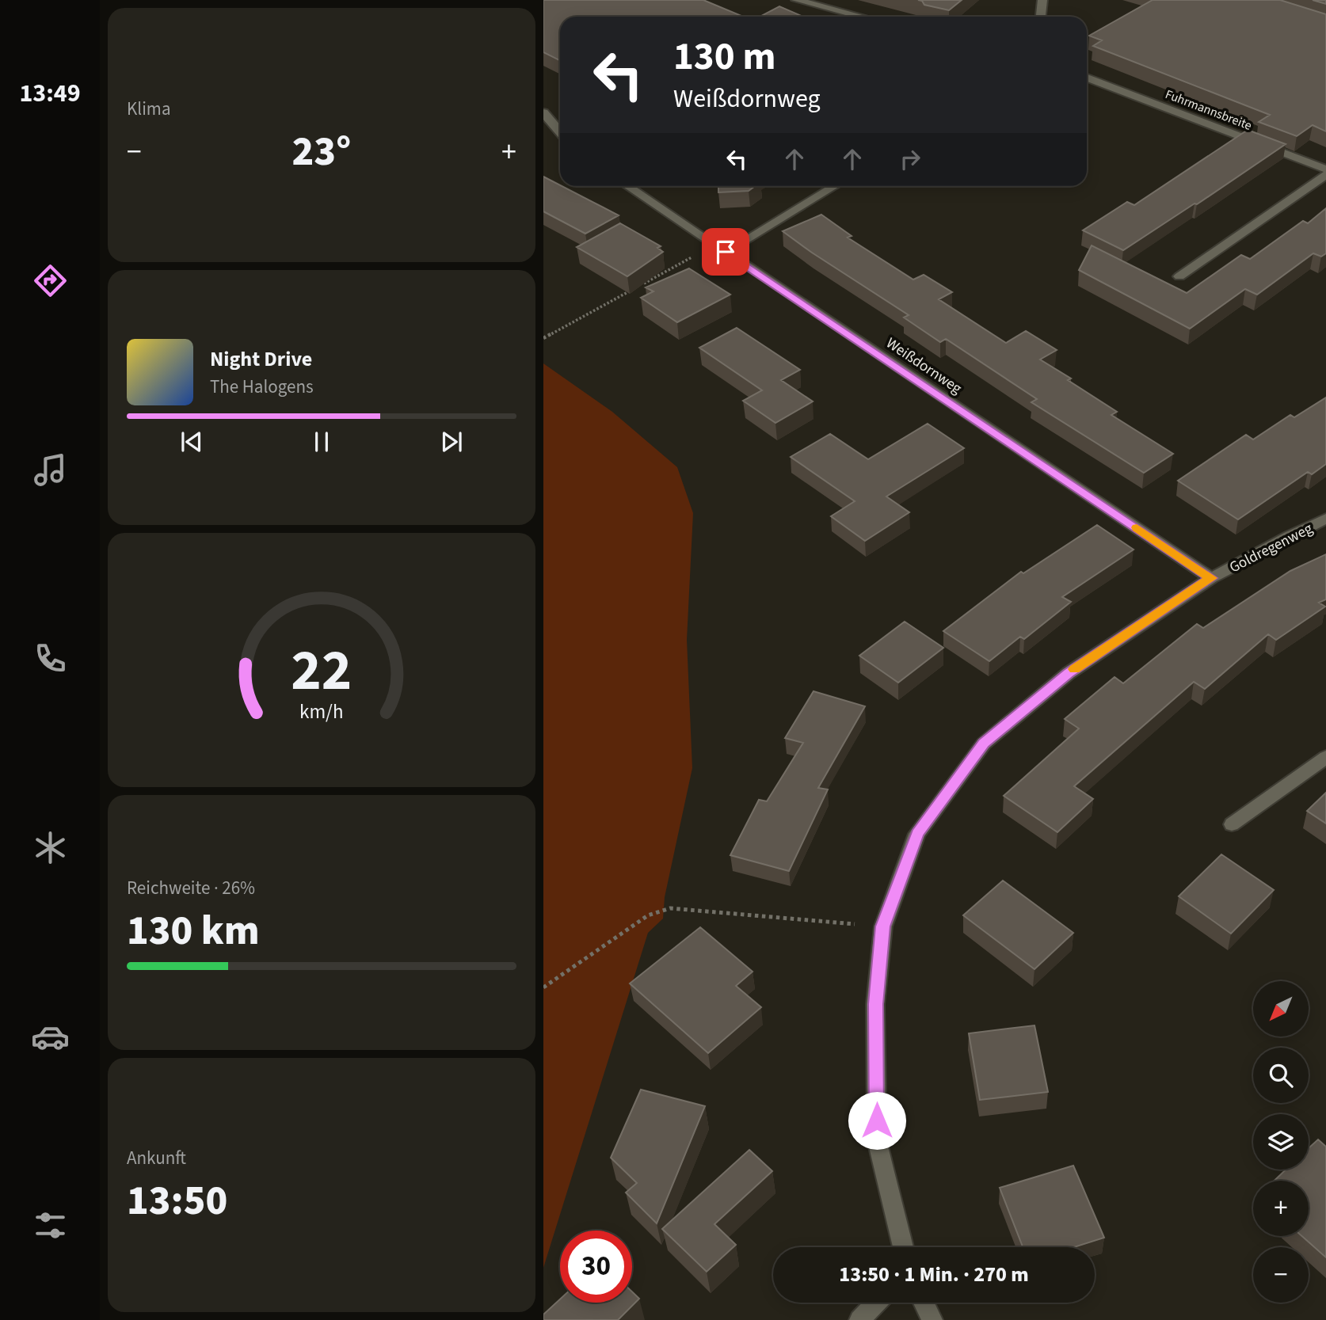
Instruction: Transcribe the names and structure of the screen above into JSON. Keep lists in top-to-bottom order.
{
  "streets": {
    "street": ["Fuhrmannsbreite", "Weißdornweg", "Goldregenweg"]
  },
  "crossings": [
    ["Weißdornweg", "Goldregenweg"]
  ],
  "north": "bottom left",
  "page": {
    "tabs": "13:49",
    "tile": [
      "Klima",
      ["Reichweite · 26%", "130 km"],
      ["Ankunft", "13:50"]
    ],
    "turn": ["130 m", "Weißdornweg"],
    "heat": ["−", "23°", "+"],
    "song": ["Night Drive", "The Halogens"],
    "map_buttons": ["+", "−"],
    "limit": "30",
    "trip": "13:50 · 1 Min. · 270 m",
    "gauge": ["22", "km/h"]
  }
}
